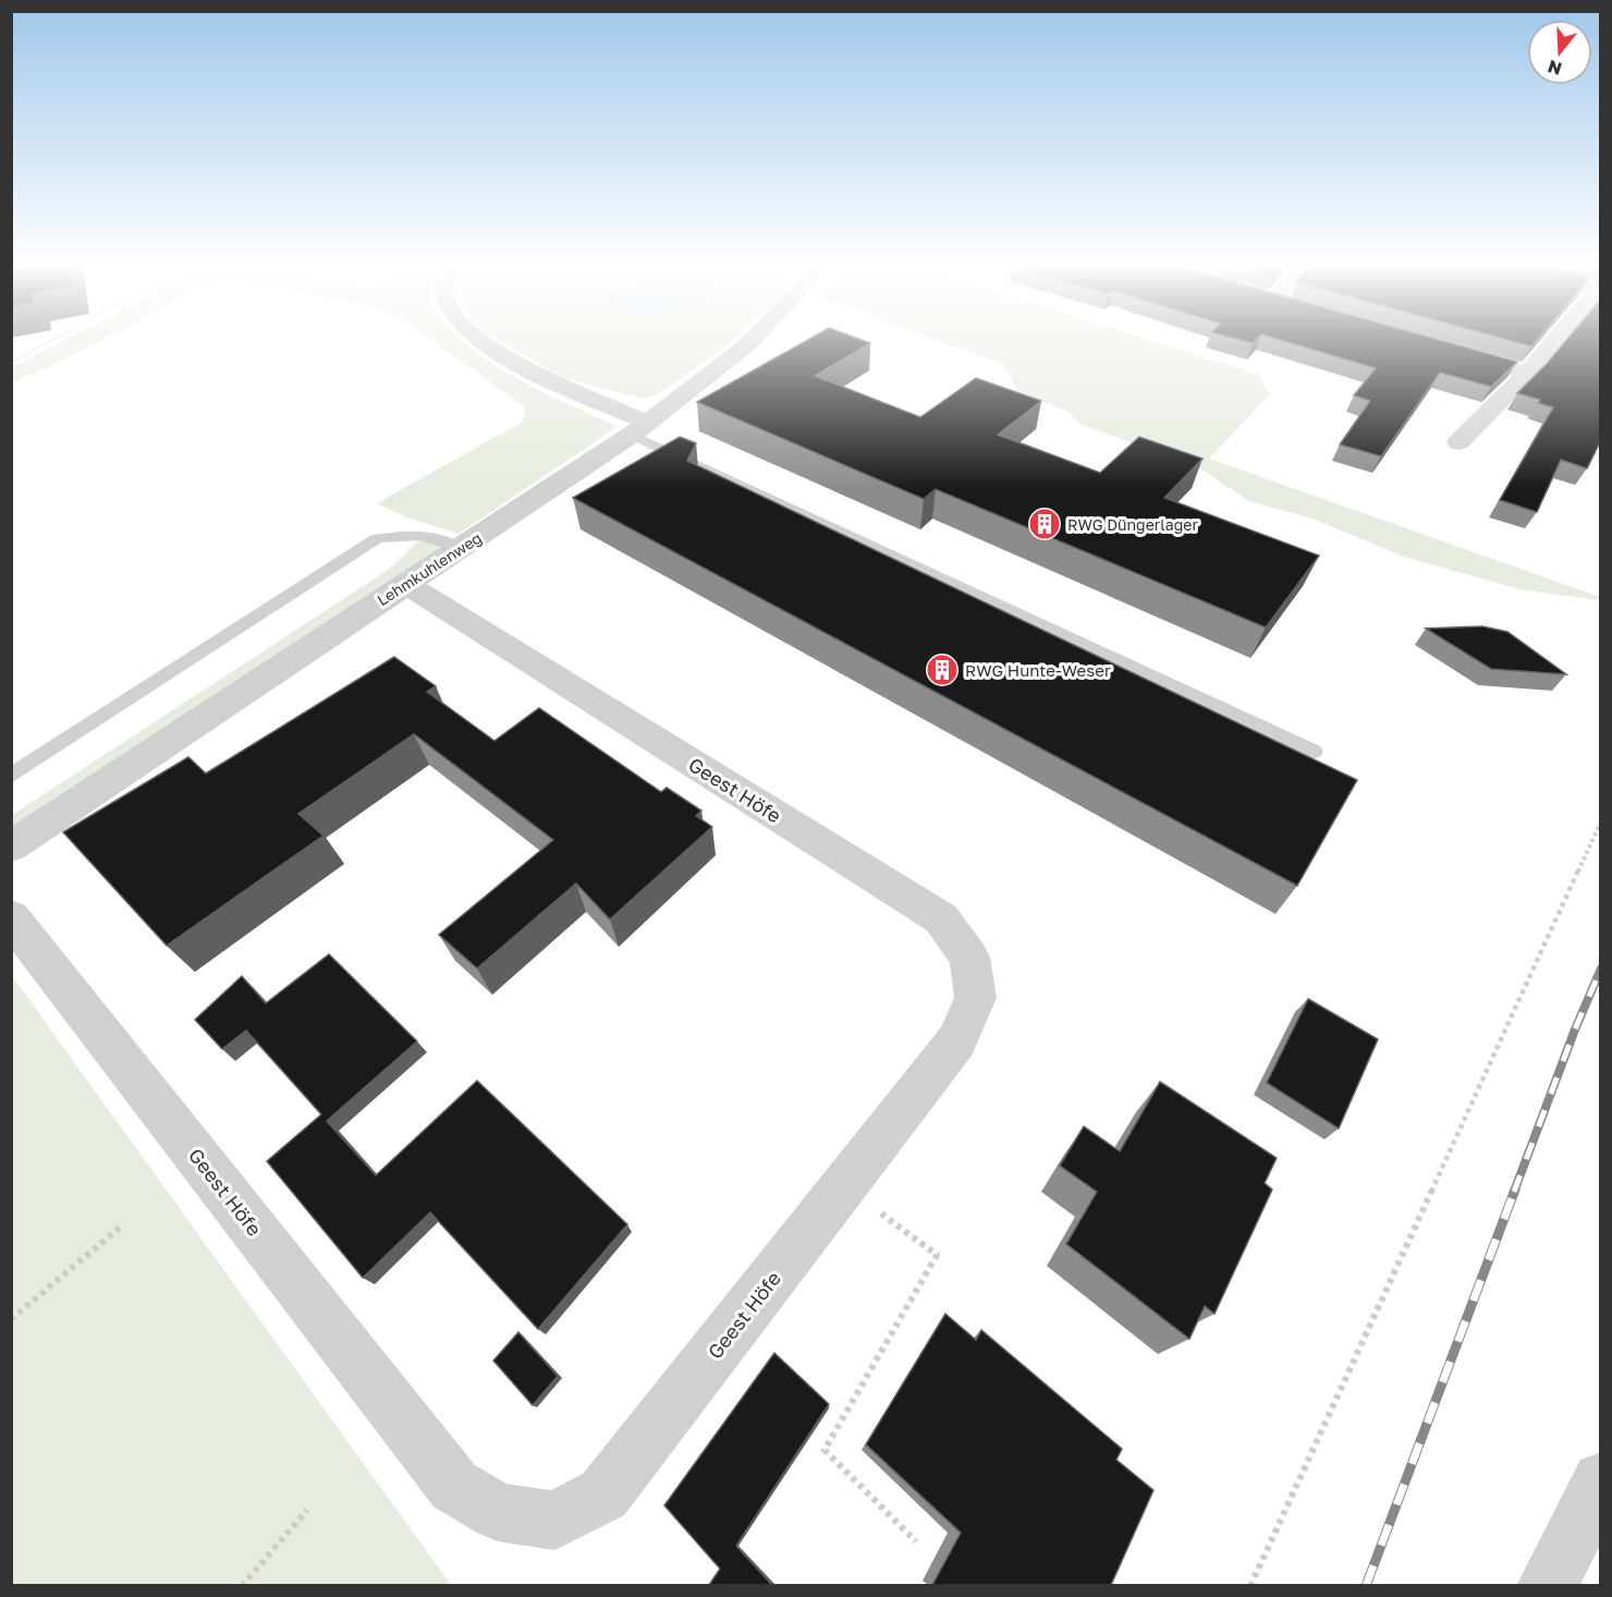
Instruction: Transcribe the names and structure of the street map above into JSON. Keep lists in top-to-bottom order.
{
  "streets": {
    "street": ["Lehmkuhlenweg", "Geest Höfe"]
  },
  "crossings": [
    ["Lehmkuhlenweg", "Geest Höfe"]
  ],
  "places": {
    "building": ["RWG Düngerlager", "RWG Hunte-Weser"]
  },
  "north": "bottom"
}
